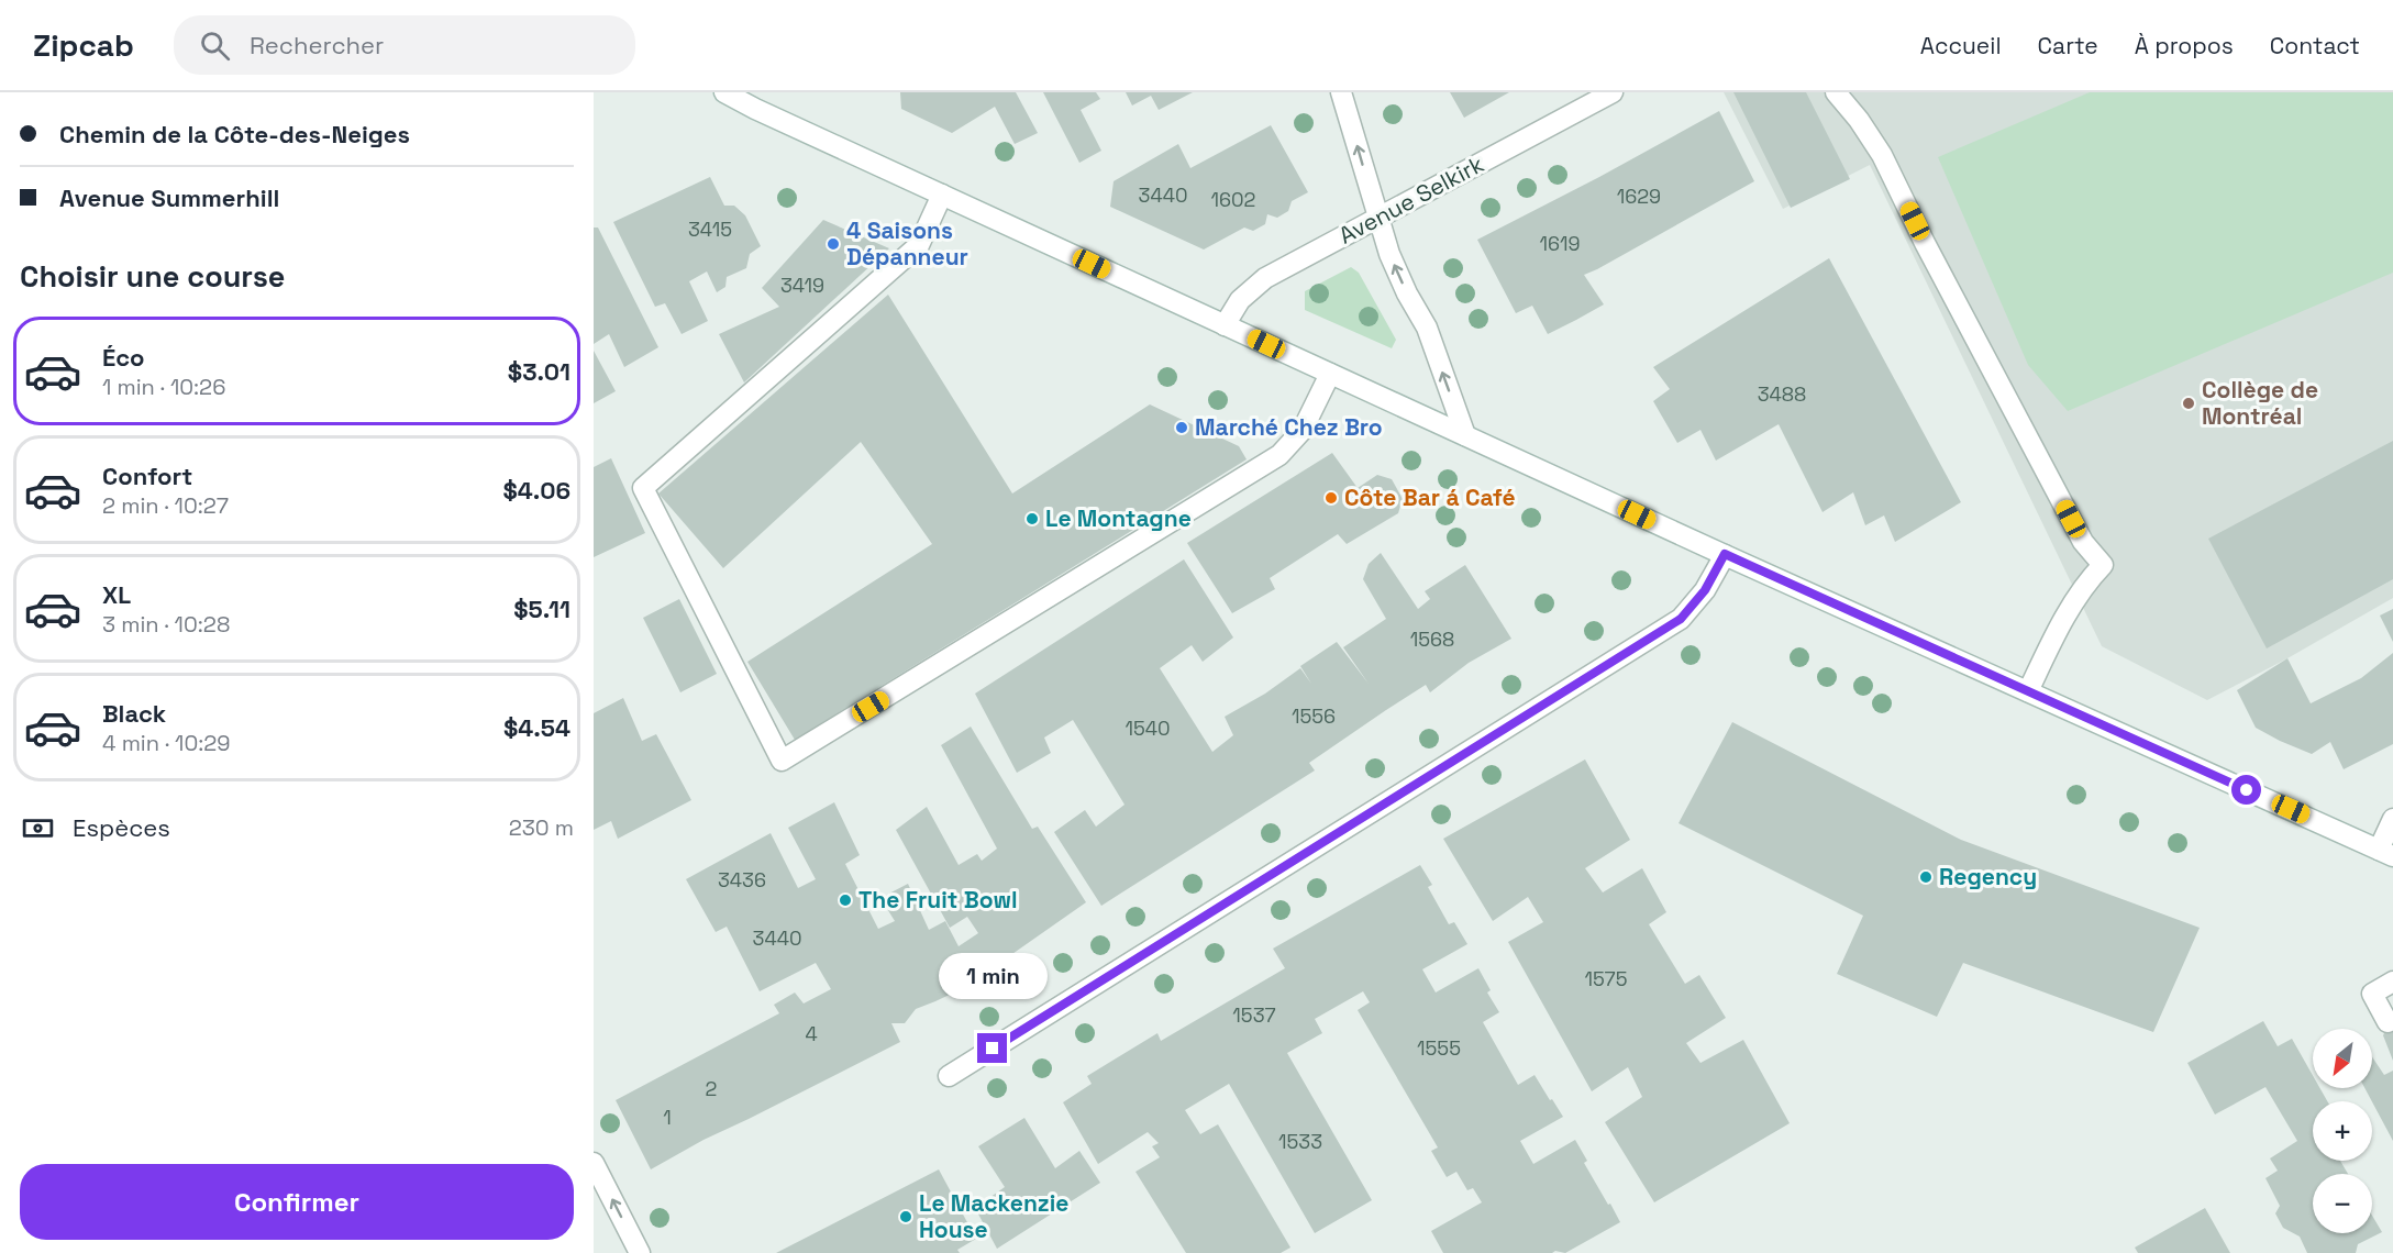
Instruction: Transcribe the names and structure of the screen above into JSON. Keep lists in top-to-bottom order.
{
  "streets": {
    "street": ["Avenue Selkirk"]
  },
  "places": [
    "4 Saisons Dépanneur",
    "Collège de Montréal",
    "Marché Chez Bro",
    "Côte Bar á Café",
    "Le Montagne",
    "Regency",
    "The Fruit Bowl",
    "Le Mackenzie House"
  ],
  "house_numbers": [
    "3440",
    "1629",
    "1602",
    "3415",
    "1619",
    "3419",
    "3488",
    "1568",
    "1556",
    "1540",
    "3436",
    "3440",
    "1575",
    "1537",
    "4",
    "1555",
    "2",
    "1",
    "1533"
  ],
  "north": "bottom left",
  "page": {
    "header": "Zipcab",
    "search": "Rechercher",
    "nav": [
      "Accueil",
      "Carte",
      "À propos",
      "Contact"
    ],
    "banner": ["Chemin de la Côte-des-Neiges", "Avenue Summerhill"],
    "heading": "Choisir une course",
    "list": [
      {
        "name": "Éco",
        "note": "1 min · 10:26",
        "value": "$3.01"
      },
      {
        "name": "Confort",
        "note": "2 min · 10:27",
        "value": "$4.06"
      },
      {
        "name": "XL",
        "note": "3 min · 10:28",
        "value": "$5.11"
      },
      {
        "name": "Black",
        "note": "4 min · 10:29",
        "value": "$4.54"
      }
    ],
    "pay": ["Espèces", "230 m"],
    "bubble": "1 min",
    "map_buttons": ["+", "−"],
    "buttons": "Confirmer"
  }
}
